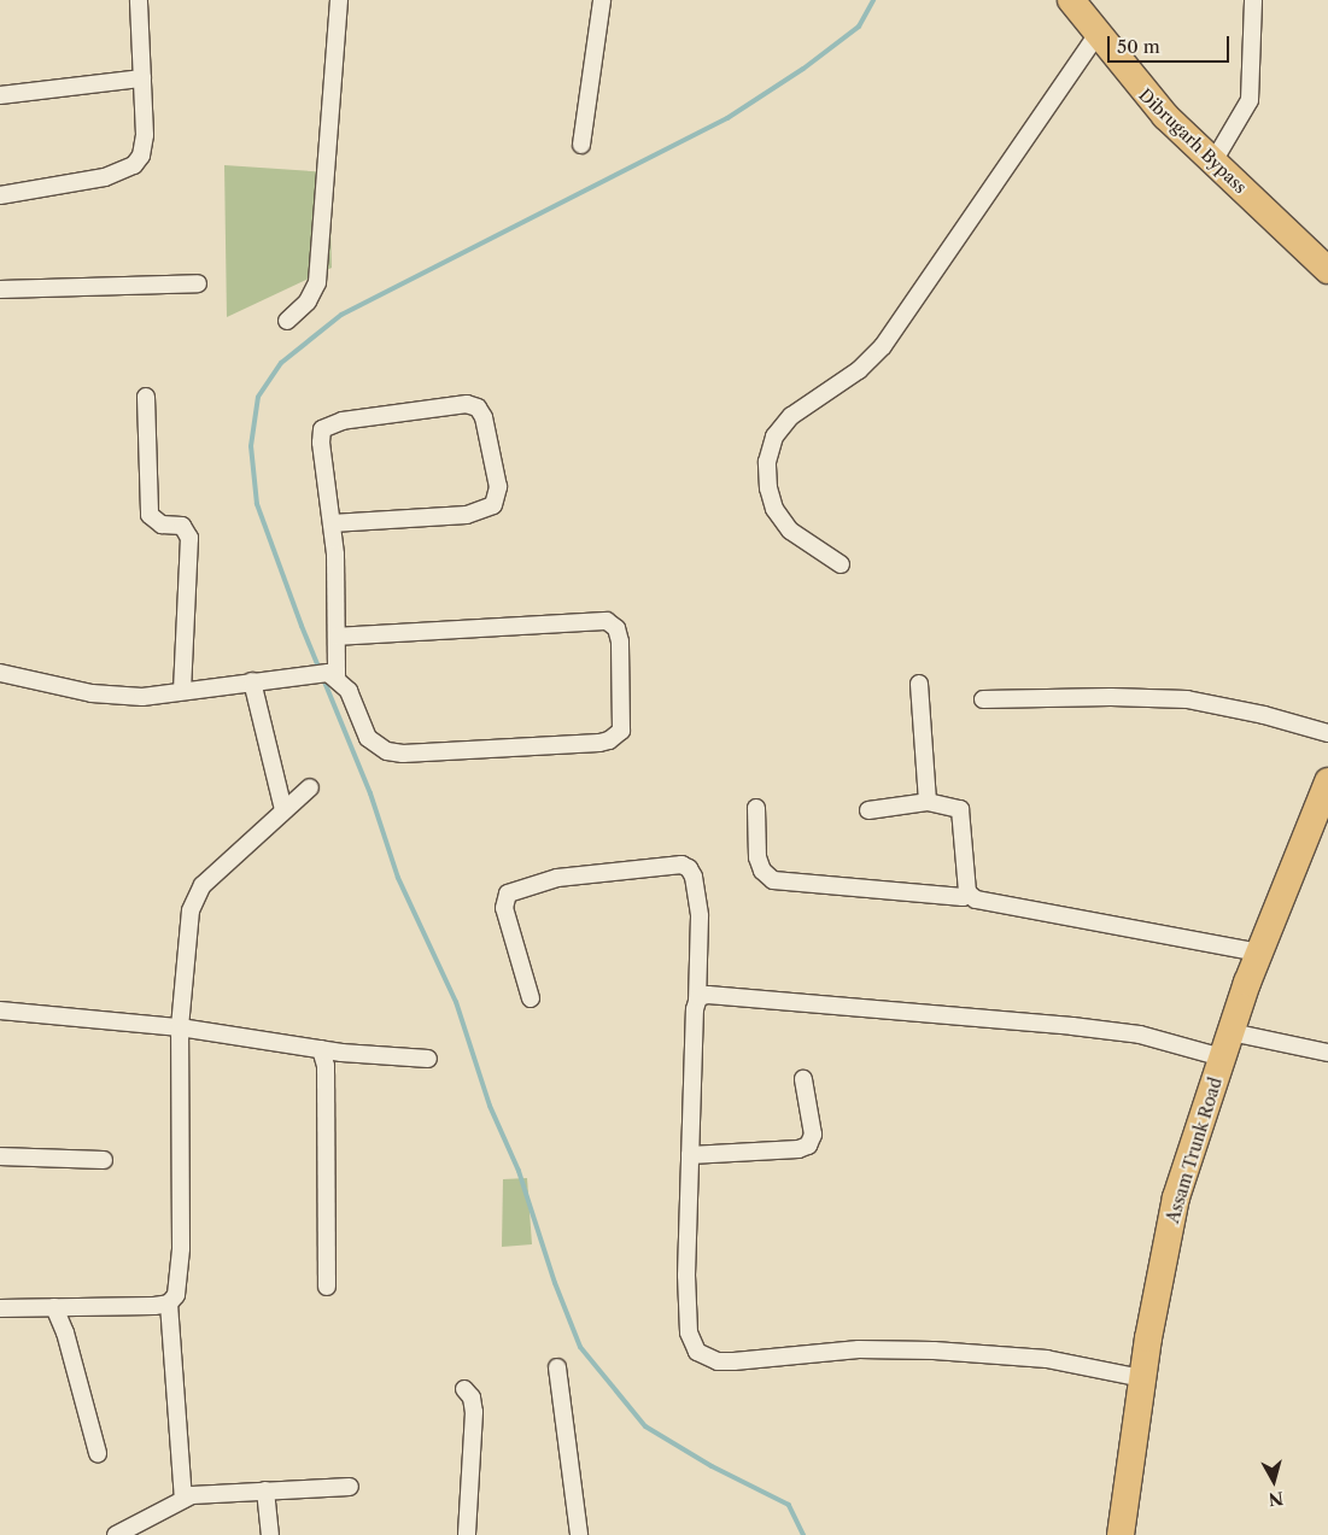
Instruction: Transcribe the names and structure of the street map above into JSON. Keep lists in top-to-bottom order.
{
  "streets": {
    "main road": ["Dibrugarh Bypass", "Assam Trunk Road"]
  },
  "scale_bar": "50 m",
  "north": "bottom"
}
